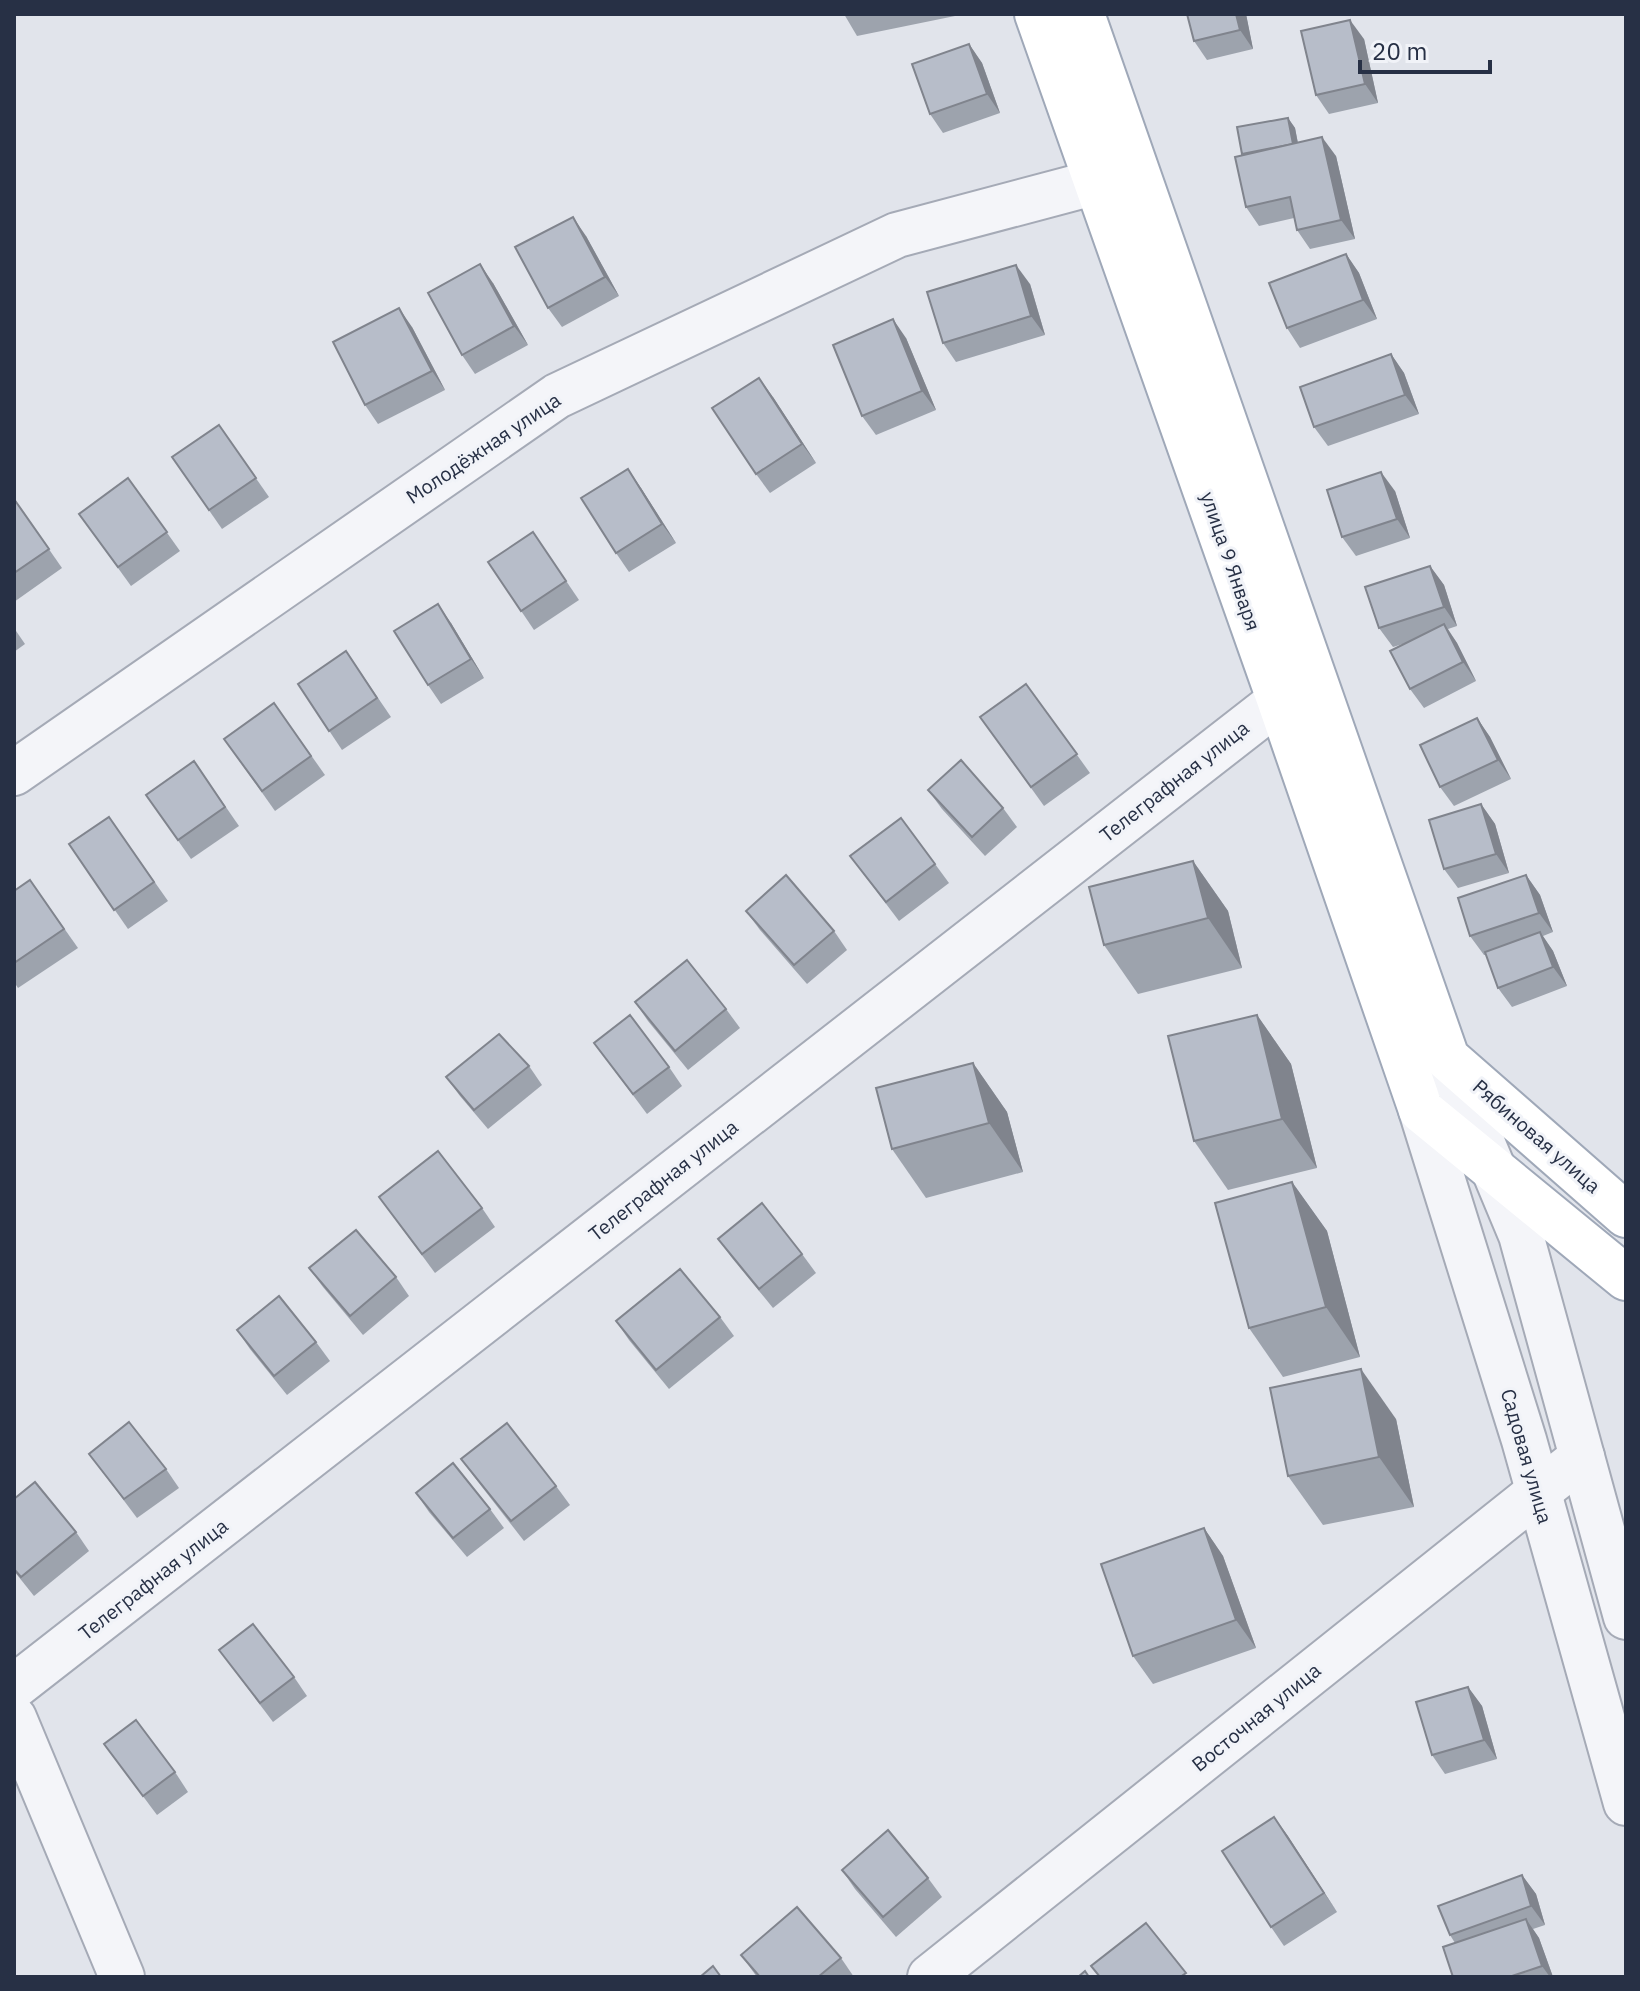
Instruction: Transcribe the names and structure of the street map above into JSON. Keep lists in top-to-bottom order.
{
  "streets": {
    "main road": ["улица 9 Января", "Рябиновая улица"],
    "street": [
      "Молодёжная улица",
      "Телеграфная улица",
      "Садовая улица",
      "Восточная улица"
    ]
  },
  "crossings": [
    ["Молодёжная улица", "улица 9 Января"],
    ["улица 9 Января", "Телеграфная улица"],
    ["улица 9 Января", "Рябиновая улица"],
    ["улица 9 Января", "Садовая улица"],
    ["Садовая улица", "Восточная улица"]
  ],
  "scale_bar": "20 m"
}
